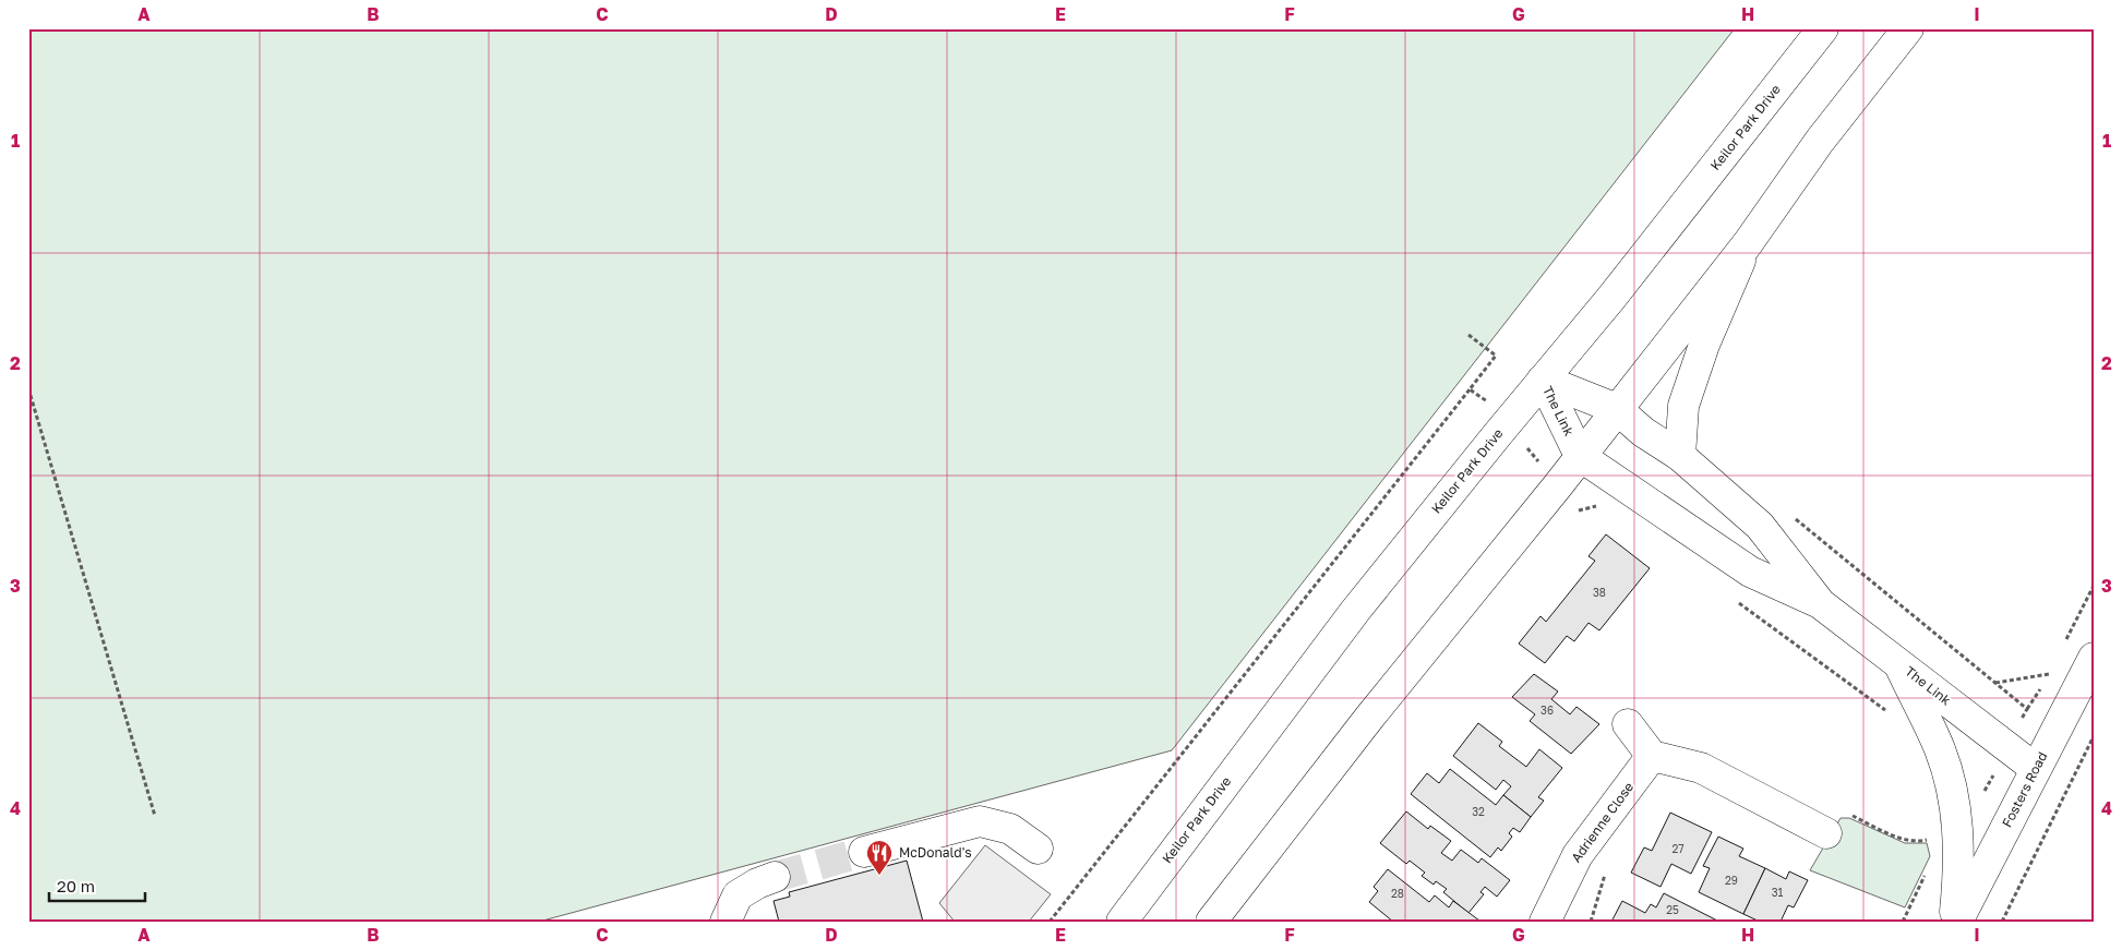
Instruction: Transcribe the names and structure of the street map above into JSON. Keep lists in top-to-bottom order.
{
  "streets": {
    "main road": [
      "Keilor Park Drive",
      "The Link",
      "Fosters Road",
      "Adrienne Close"
    ]
  },
  "crossings": [
    ["Keilor Park Drive", "The Link"],
    ["The Link", "Fosters Road"]
  ],
  "places": {
    "restaurant": ["McDonald's"]
  },
  "house_numbers": [
    "38",
    "36",
    "32",
    "27",
    "29",
    "31",
    "28",
    "25"
  ],
  "scale_bar": "20 m",
  "grid": {
    "columns": [
      "A",
      "B",
      "C",
      "D",
      "E",
      "F",
      "G",
      "H",
      "I"
    ],
    "rows": [
      "1",
      "2",
      "3",
      "4"
    ]
  }
}
